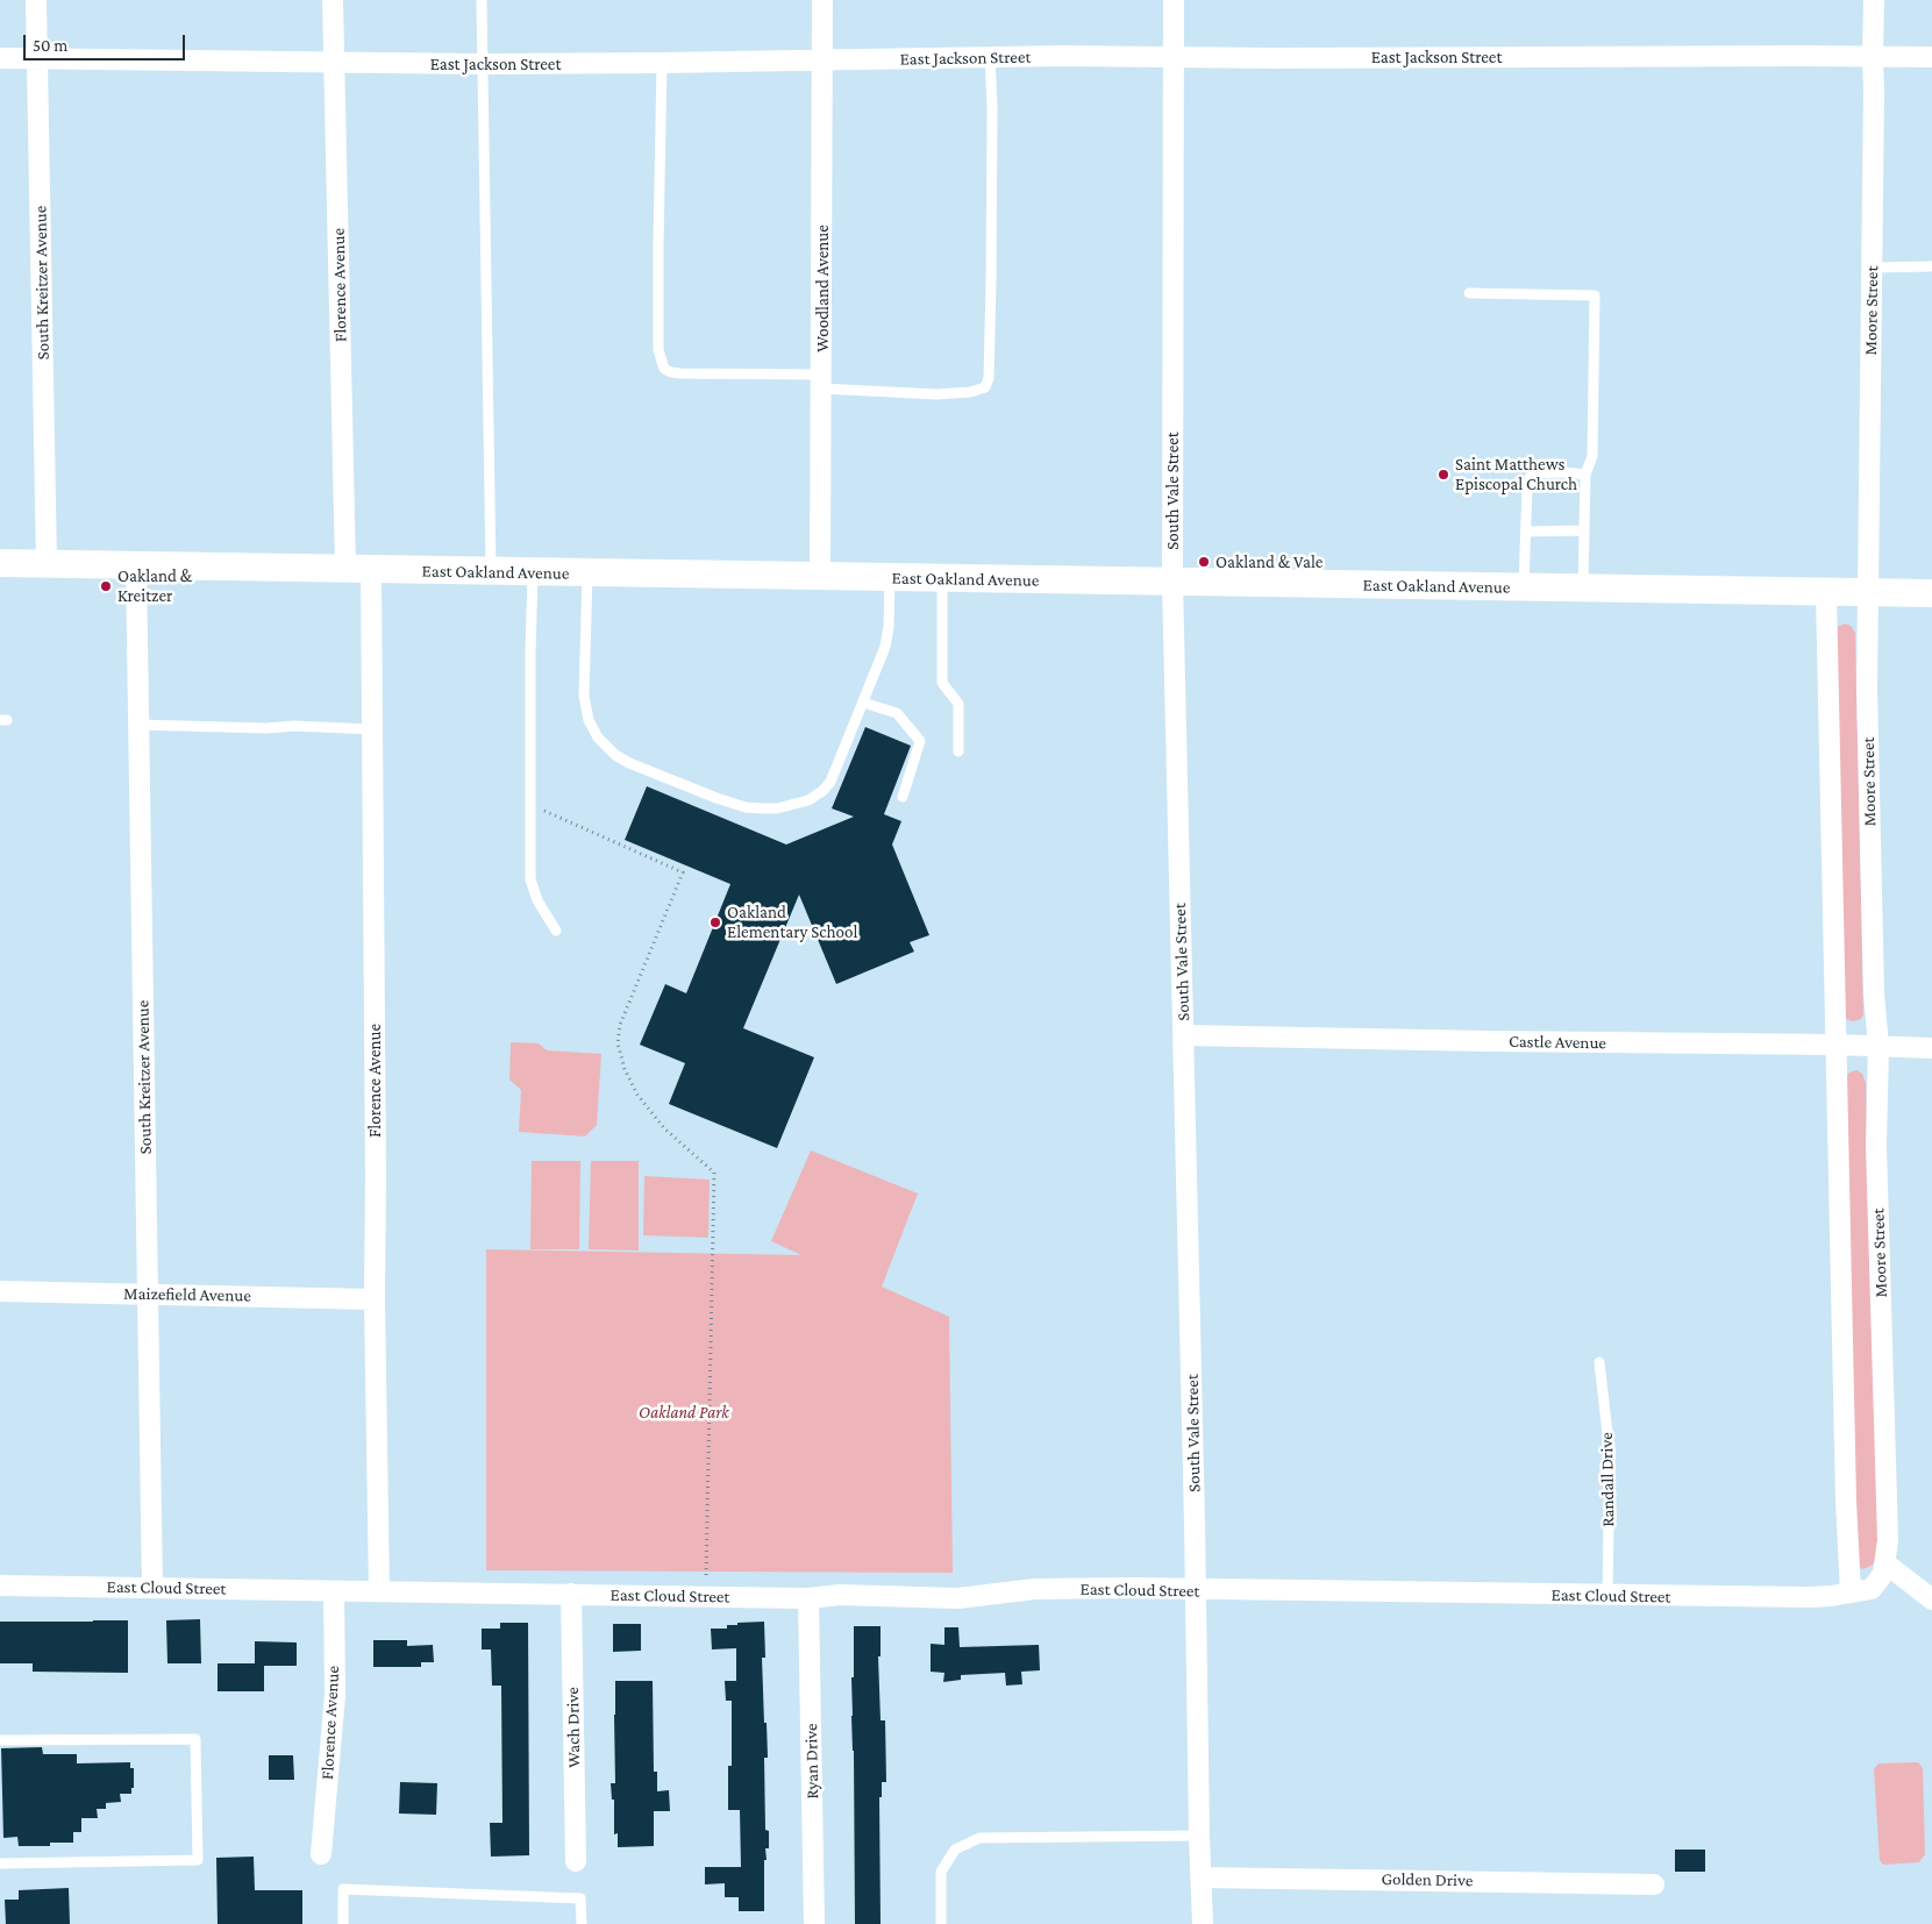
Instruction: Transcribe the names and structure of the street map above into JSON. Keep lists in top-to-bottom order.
{
  "streets": {
    "main road": ["East Oakland Avenue"],
    "street": [
      "East Jackson Street",
      "South Kreitzer Avenue",
      "Florence Avenue",
      "Woodland Avenue",
      "Moore Street",
      "South Vale Street",
      "Castle Avenue",
      "Maizefield Avenue",
      "East Cloud Street",
      "Wach Drive",
      "Ryan Drive",
      "Golden Drive"
    ],
    "lane": ["Randall Drive"]
  },
  "crossings": [
    ["East Jackson Street", "South Kreitzer Avenue"],
    ["East Jackson Street", "Florence Avenue"],
    ["East Jackson Street", "Woodland Avenue"],
    ["East Jackson Street", "Moore Street"],
    ["East Jackson Street", "South Vale Street"],
    ["South Kreitzer Avenue", "East Oakland Avenue"],
    ["South Kreitzer Avenue", "Maizefield Avenue"],
    ["South Kreitzer Avenue", "East Cloud Street"],
    ["Florence Avenue", "East Oakland Avenue"],
    ["Florence Avenue", "Maizefield Avenue"],
    ["Florence Avenue", "East Cloud Street"],
    ["Woodland Avenue", "East Oakland Avenue"],
    ["Moore Street", "East Oakland Avenue"],
    ["Moore Street", "Castle Avenue"],
    ["Moore Street", "East Cloud Street"],
    ["South Vale Street", "East Oakland Avenue"],
    ["South Vale Street", "Castle Avenue"],
    ["South Vale Street", "East Cloud Street"],
    ["South Vale Street", "Golden Drive"],
    ["Randall Drive", "East Cloud Street"],
    ["East Cloud Street", "Wach Drive"],
    ["East Cloud Street", "Ryan Drive"]
  ],
  "parks": ["Oakland Park"],
  "places": [
    "Saint Matthews Episcopal Church",
    "Oakland & Vale",
    "Oakland & Kreitzer",
    "Oakland Elementary School"
  ],
  "scale_bar": "50 m"
}
